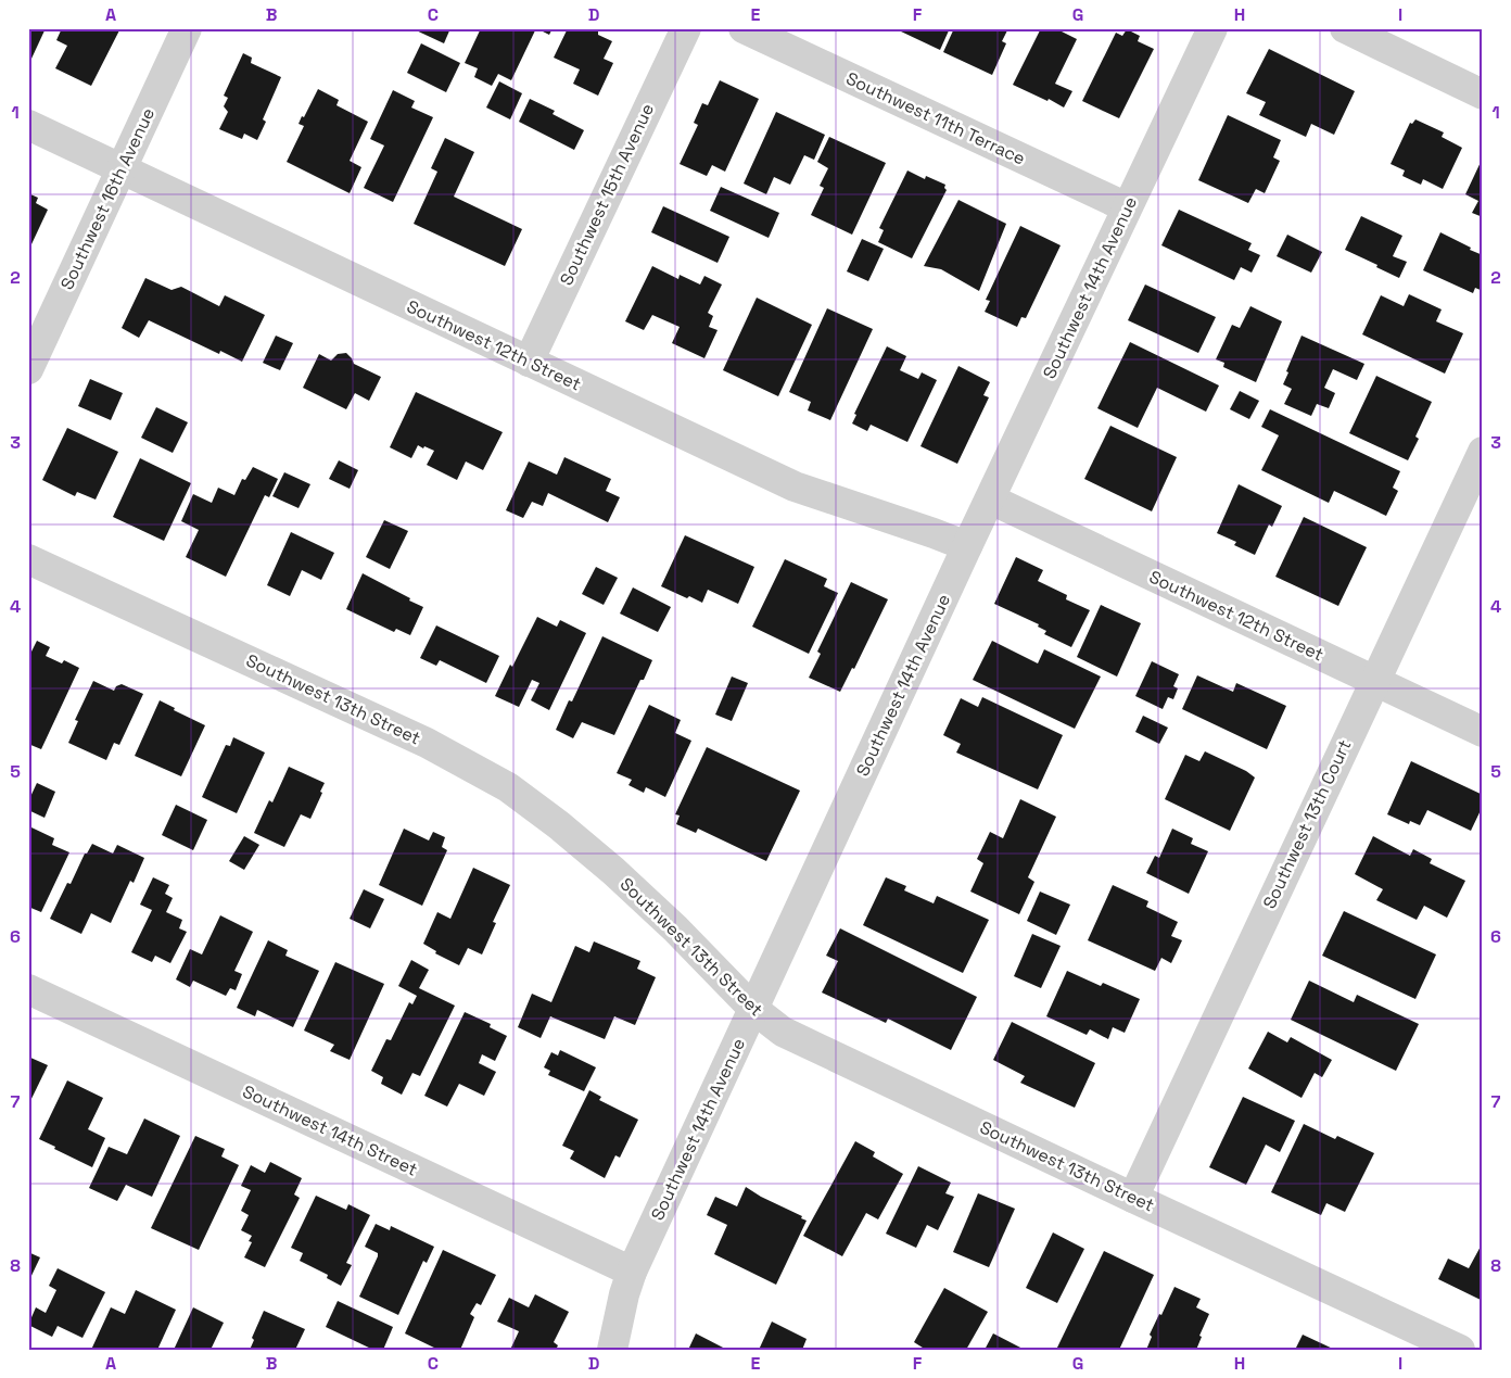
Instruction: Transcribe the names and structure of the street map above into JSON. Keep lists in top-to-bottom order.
{
  "streets": {
    "street": [
      "Southwest 11th Terrace",
      "Southwest 15th Avenue",
      "Southwest 16th Avenue",
      "Southwest 14th Avenue",
      "Southwest 12th Street",
      "Southwest 13th Street",
      "Southwest 13th Court",
      "Southwest 14th Street"
    ]
  },
  "crossings": [
    ["Southwest 11th Terrace", "Southwest 14th Avenue"],
    ["Southwest 15th Avenue", "Southwest 12th Street"],
    ["Southwest 16th Avenue", "Southwest 12th Street"],
    ["Southwest 14th Avenue", "Southwest 12th Street"],
    ["Southwest 14th Avenue", "Southwest 13th Street"],
    ["Southwest 14th Avenue", "Southwest 14th Street"],
    ["Southwest 12th Street", "Southwest 13th Court"],
    ["Southwest 13th Street", "Southwest 13th Court"]
  ],
  "grid": {
    "columns": [
      "A",
      "B",
      "C",
      "D",
      "E",
      "F",
      "G",
      "H",
      "I"
    ],
    "rows": [
      "1",
      "2",
      "3",
      "4",
      "5",
      "6",
      "7",
      "8"
    ]
  }
}
